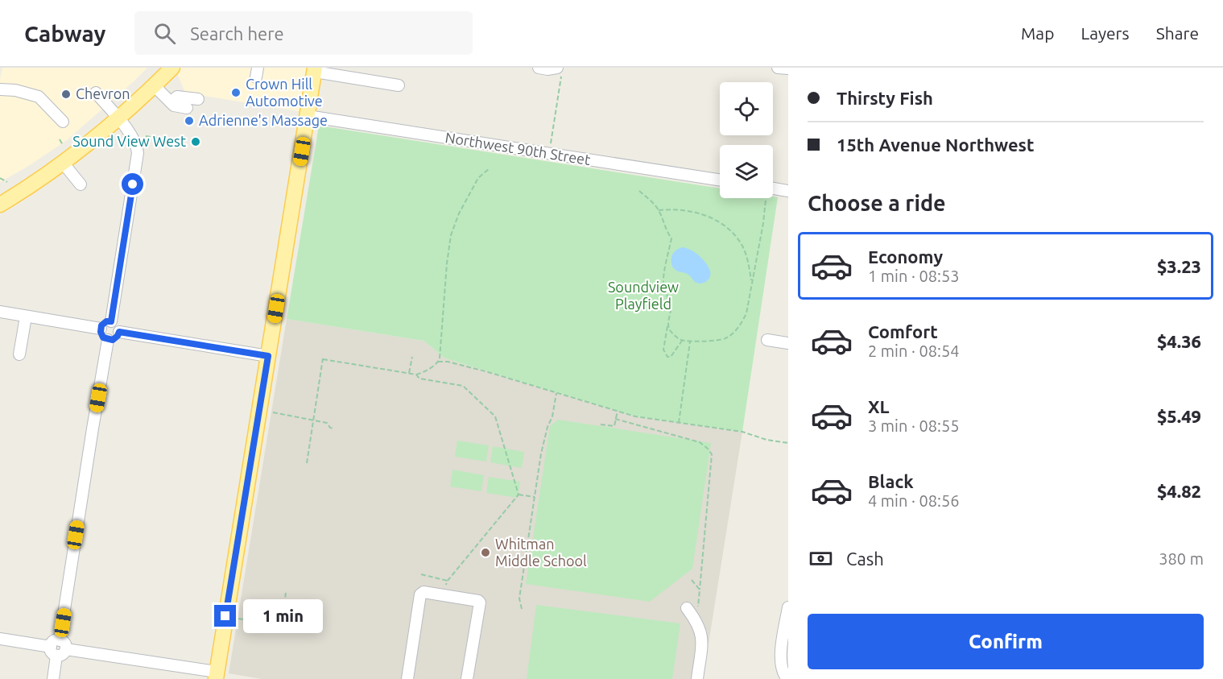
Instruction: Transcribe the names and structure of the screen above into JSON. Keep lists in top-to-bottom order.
{
  "streets": {
    "street": ["Northwest 90th Street"]
  },
  "parks": ["Soundview Playfield"],
  "places": [
    "Crown Hill Automotive",
    "Chevron",
    "Adrienne's Massage",
    "Sound View West",
    "Whitman Middle School"
  ],
  "page": {
    "header": "Cabway",
    "search": "Search here",
    "nav": ["Map", "Layers", "Share"],
    "banner": ["Thirsty Fish", "15th Avenue Northwest"],
    "heading": "Choose a ride",
    "list": [
      {
        "name": "Economy",
        "note": "1 min · 08:53",
        "value": "$3.23"
      },
      {
        "name": "Comfort",
        "note": "2 min · 08:54",
        "value": "$4.36"
      },
      {
        "name": "XL",
        "note": "3 min · 08:55",
        "value": "$5.49"
      },
      {
        "name": "Black",
        "note": "4 min · 08:56",
        "value": "$4.82"
      }
    ],
    "pay": ["Cash", "380 m"],
    "bubble": "1 min",
    "buttons": "Confirm"
  }
}
